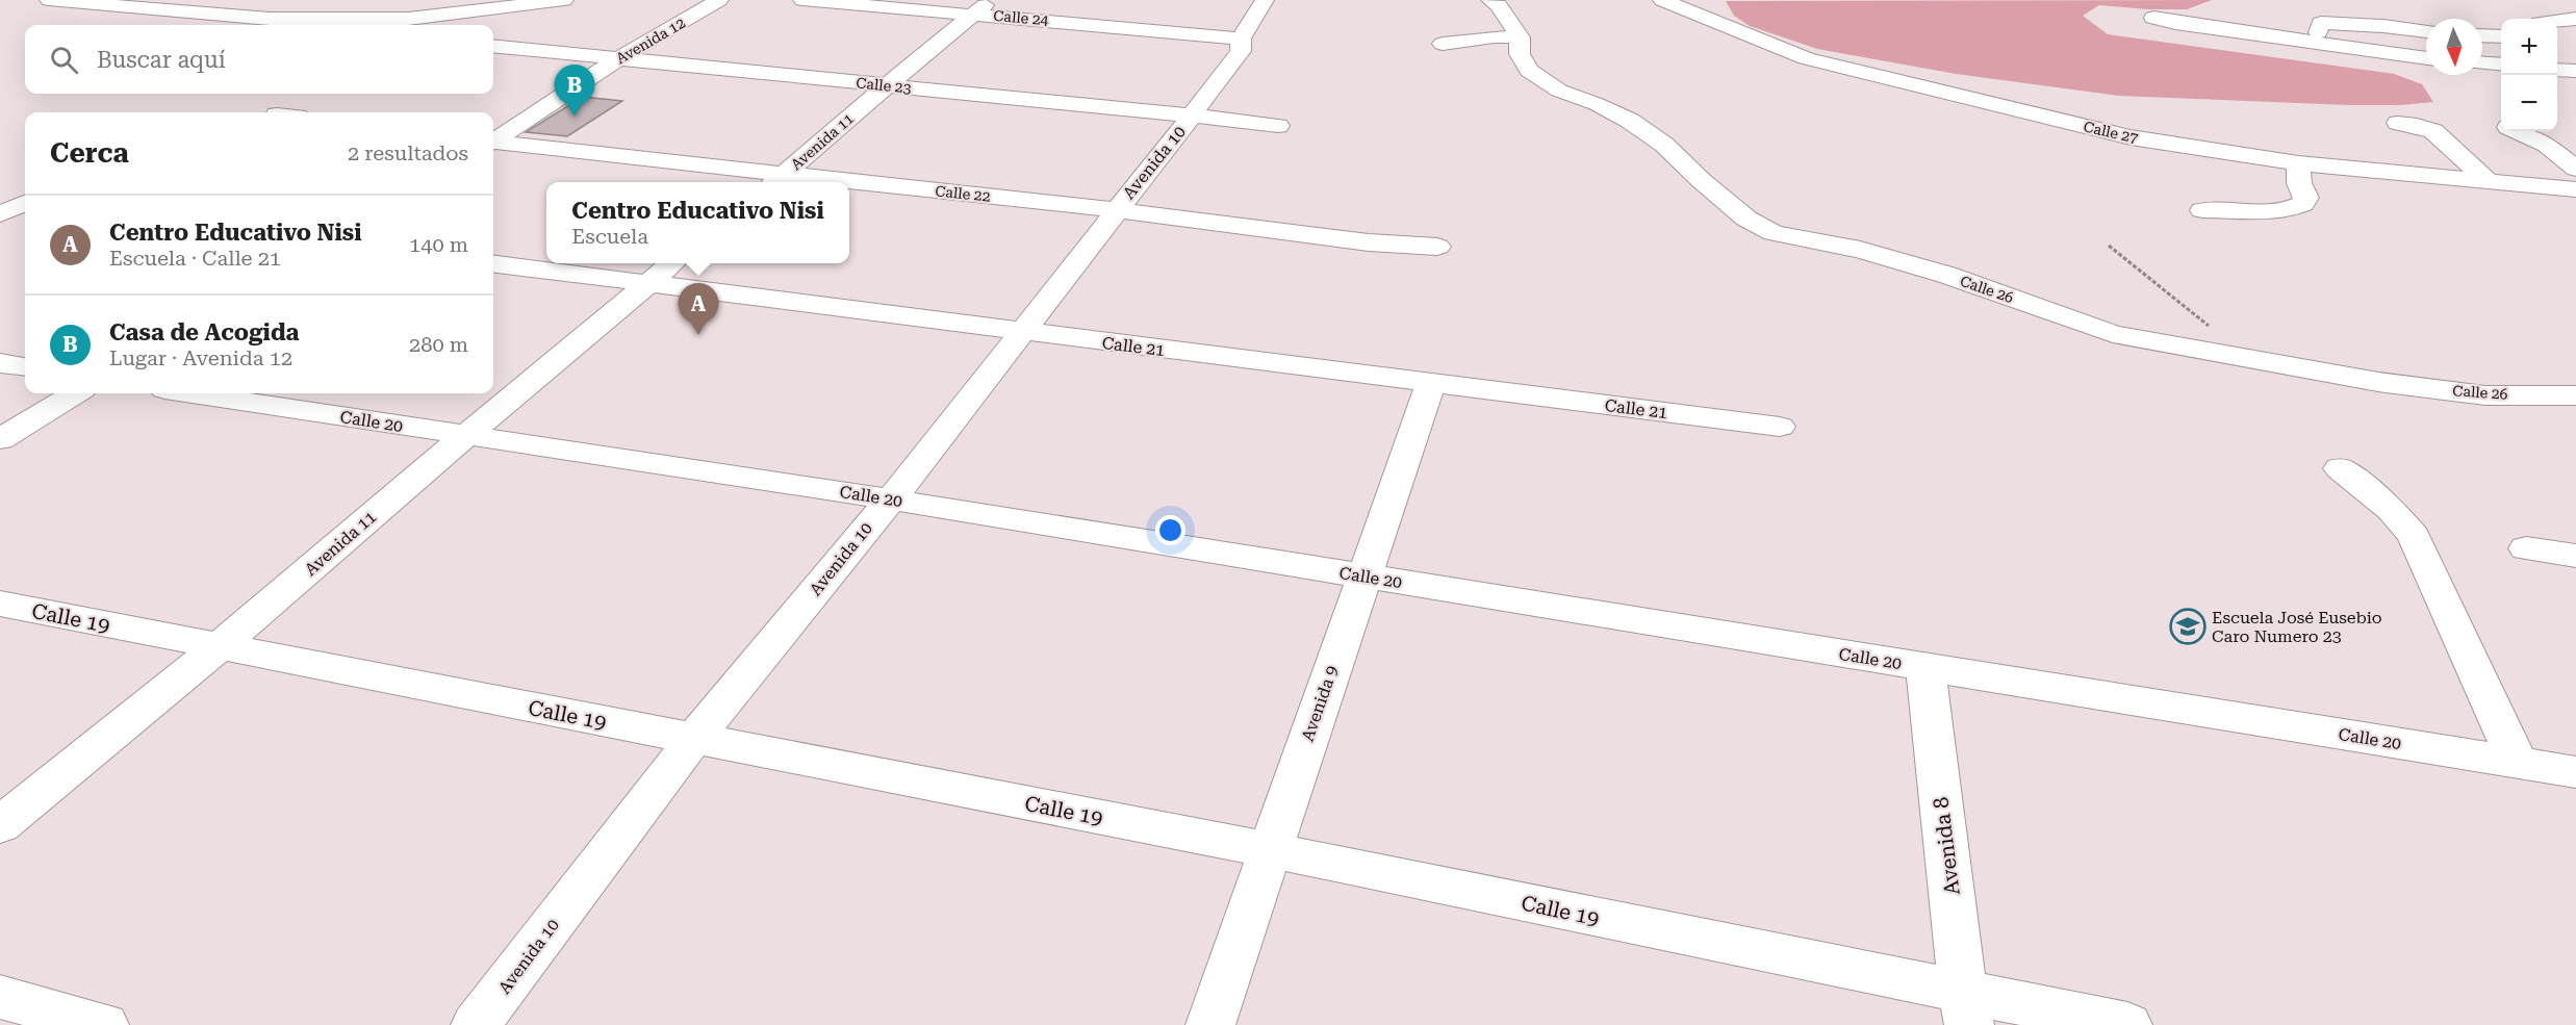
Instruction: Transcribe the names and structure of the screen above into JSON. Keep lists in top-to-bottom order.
{
  "streets": {
    "street": [
      "Calle 24",
      "Avenida 12",
      "Calle 23",
      "Calle 27",
      "Avenida 11",
      "Avenida 10",
      "Calle 22",
      "Calle 26",
      "Calle 21",
      "Calle 20",
      "Calle 19",
      "Avenida 9",
      "Avenida 8"
    ]
  },
  "crossings": [
    ["Calle 24", "Avenida 11"],
    ["Calle 24", "Avenida 10"],
    ["Avenida 12", "Calle 23"],
    ["Calle 23", "Avenida 11"],
    ["Calle 23", "Avenida 10"],
    ["Avenida 11", "Calle 22"],
    ["Avenida 11", "Calle 21"],
    ["Avenida 11", "Calle 20"],
    ["Avenida 11", "Calle 19"],
    ["Avenida 10", "Calle 22"],
    ["Avenida 10", "Calle 21"],
    ["Avenida 10", "Calle 20"],
    ["Avenida 10", "Calle 19"],
    ["Calle 21", "Avenida 9"],
    ["Calle 20", "Avenida 9"],
    ["Calle 20", "Avenida 8"],
    ["Calle 19", "Avenida 9"],
    ["Calle 19", "Avenida 8"]
  ],
  "places": {
    "school or university": ["Escuela José Eusebio Caro Numero 23"]
  },
  "north": "bottom",
  "page": {
    "map_buttons": ["+", "−"],
    "search": "Buscar aquí",
    "pins": ["B", "A"],
    "heading": ["Cerca", "2 resultados"],
    "popup": ["Centro Educativo Nisi", "Escuela"],
    "list": [
      {
        "mark": "A",
        "name": "Centro Educativo Nisi",
        "note": "Escuela · Calle 21",
        "value": "140 m"
      },
      {
        "mark": "B",
        "name": "Casa de Acogida",
        "note": "Lugar · Avenida 12",
        "value": "280 m"
      }
    ]
  }
}
